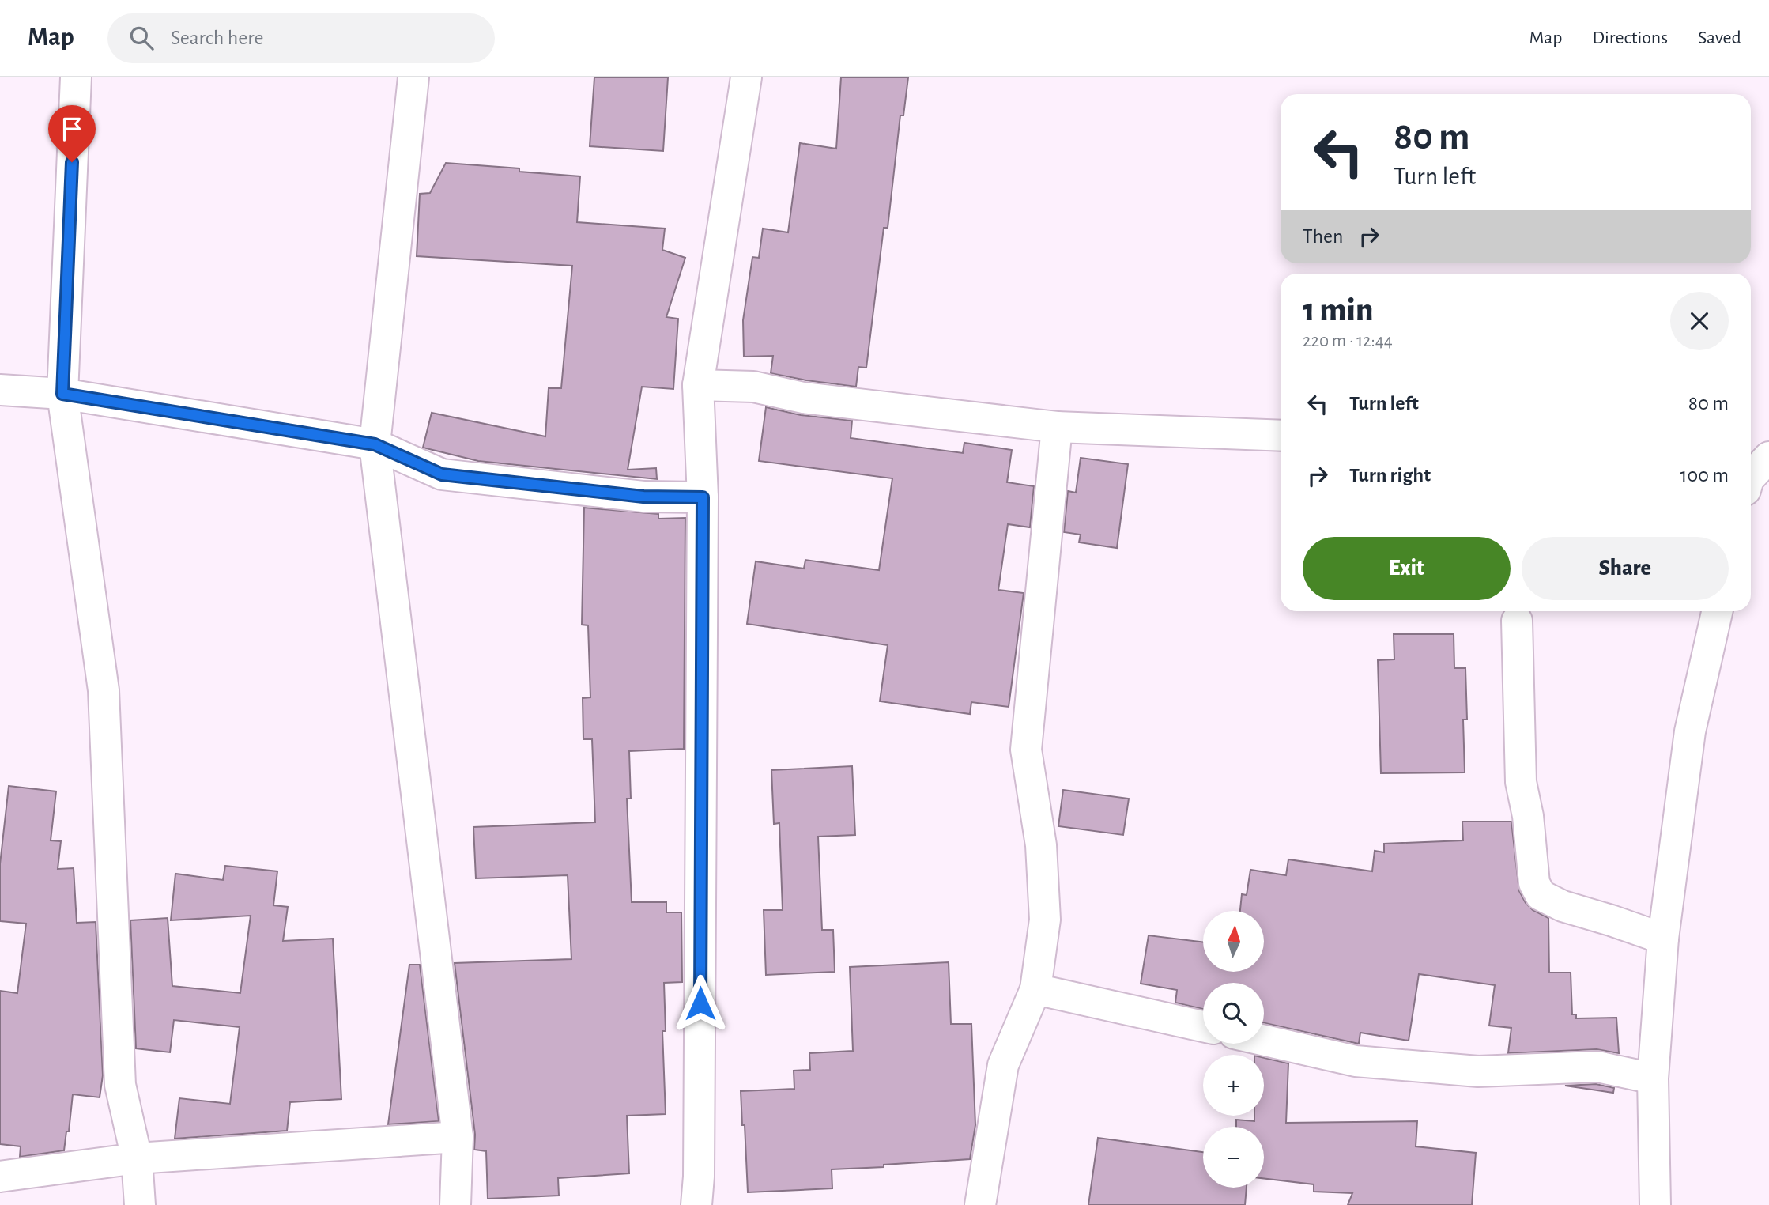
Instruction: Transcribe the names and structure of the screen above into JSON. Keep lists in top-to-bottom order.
{
  "north": "top",
  "page": {
    "header": "Map",
    "search": "Search here",
    "nav": ["Map", "Directions", "Saved"],
    "turn": ["80 m", "Turn left"],
    "then": "Then",
    "heading": ["1 min", "220 m · 12:44"],
    "list": [
      {
        "name": "Turn left",
        "value": "80 m"
      },
      {
        "name": "Turn right",
        "value": "100 m"
      }
    ],
    "buttons": ["Exit", "Share"],
    "map_buttons": ["+", "−"]
  }
}
